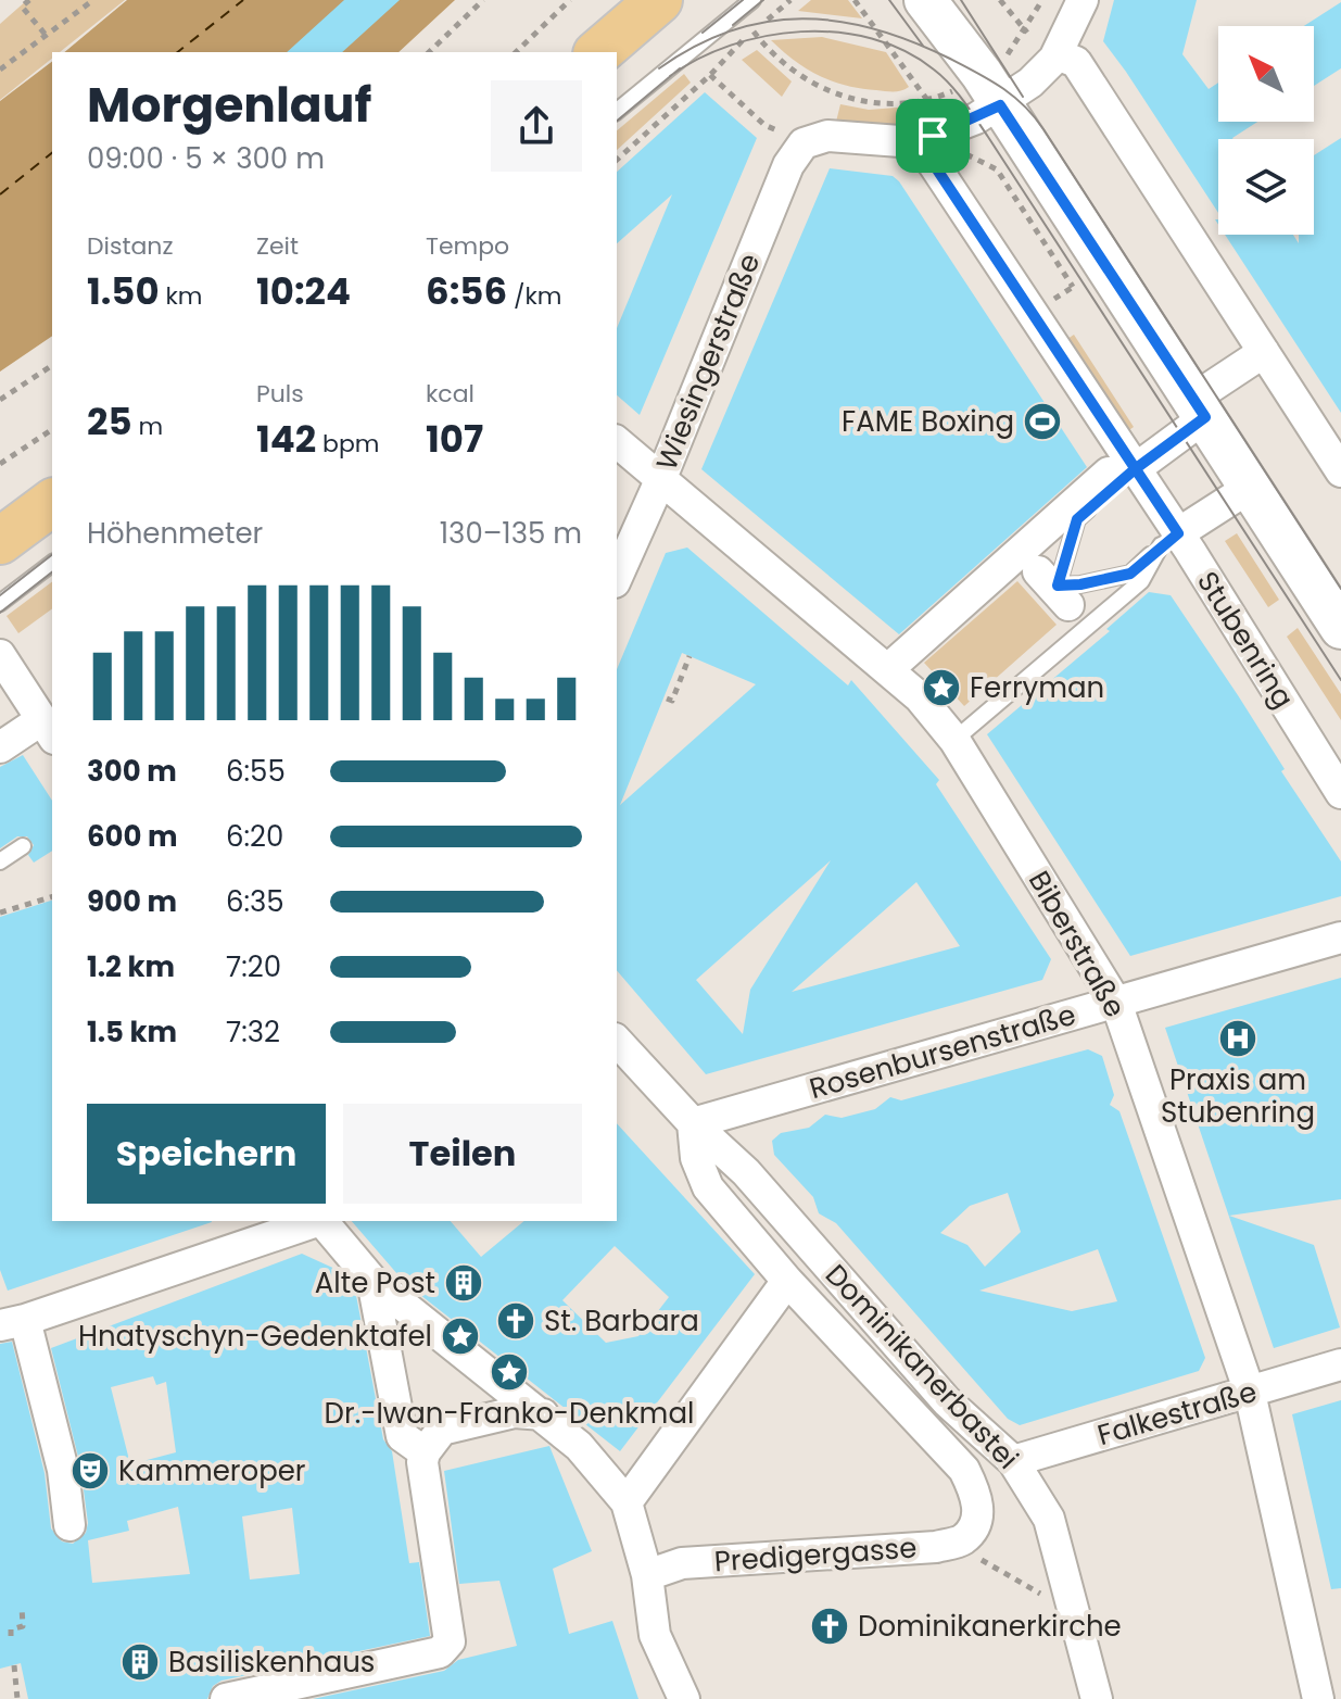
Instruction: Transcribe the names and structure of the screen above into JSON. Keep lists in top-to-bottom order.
{
  "streets": {
    "street": [
      "Wiesingerstraße",
      "Stubenring",
      "Biberstraße",
      "Rosenbursenstraße",
      "Dominikanerbastei",
      "Falkestraße",
      "Predigergasse"
    ]
  },
  "crossings": [
    ["Wiesingerstraße", "Biberstraße"],
    ["Biberstraße", "Rosenbursenstraße"],
    ["Biberstraße", "Falkestraße"],
    ["Rosenbursenstraße", "Dominikanerbastei"],
    ["Dominikanerbastei", "Falkestraße"],
    ["Dominikanerbastei", "Predigergasse"]
  ],
  "places": {
    "sports": ["FAME Boxing"],
    "place": ["Ferryman", "Hnatyschyn-Gedenktafel", "Dr.-Iwan-Franko-Denkmal"],
    "hospital": ["Praxis am Stubenring"],
    "building": ["Alte Post", "Basiliskenhaus"],
    "church": ["St. Barbara", "Dominikanerkirche"],
    "theatre": ["Kammeroper"]
  },
  "north": "top left",
  "page": {
    "heading": ["Morgenlauf", "09:00 · 5 × 300 m"],
    "stats": [
      ["Distanz", "1.50 km"],
      ["Zeit", "10:24"],
      ["Tempo", "6:56 /km"],
      ["25 m"],
      ["Puls", "142 bpm"],
      ["kcal", "107"]
    ],
    "chart": ["Höhenmeter", "130–135 m"],
    "list": [
      {
        "name": "300 m",
        "note": "6:55"
      },
      {
        "name": "600 m",
        "note": "6:20"
      },
      {
        "name": "900 m",
        "note": "6:35"
      },
      {
        "name": "1.2 km",
        "note": "7:20"
      },
      {
        "name": "1.5 km",
        "note": "7:32"
      }
    ],
    "buttons": ["Speichern", "Teilen"]
  }
}
